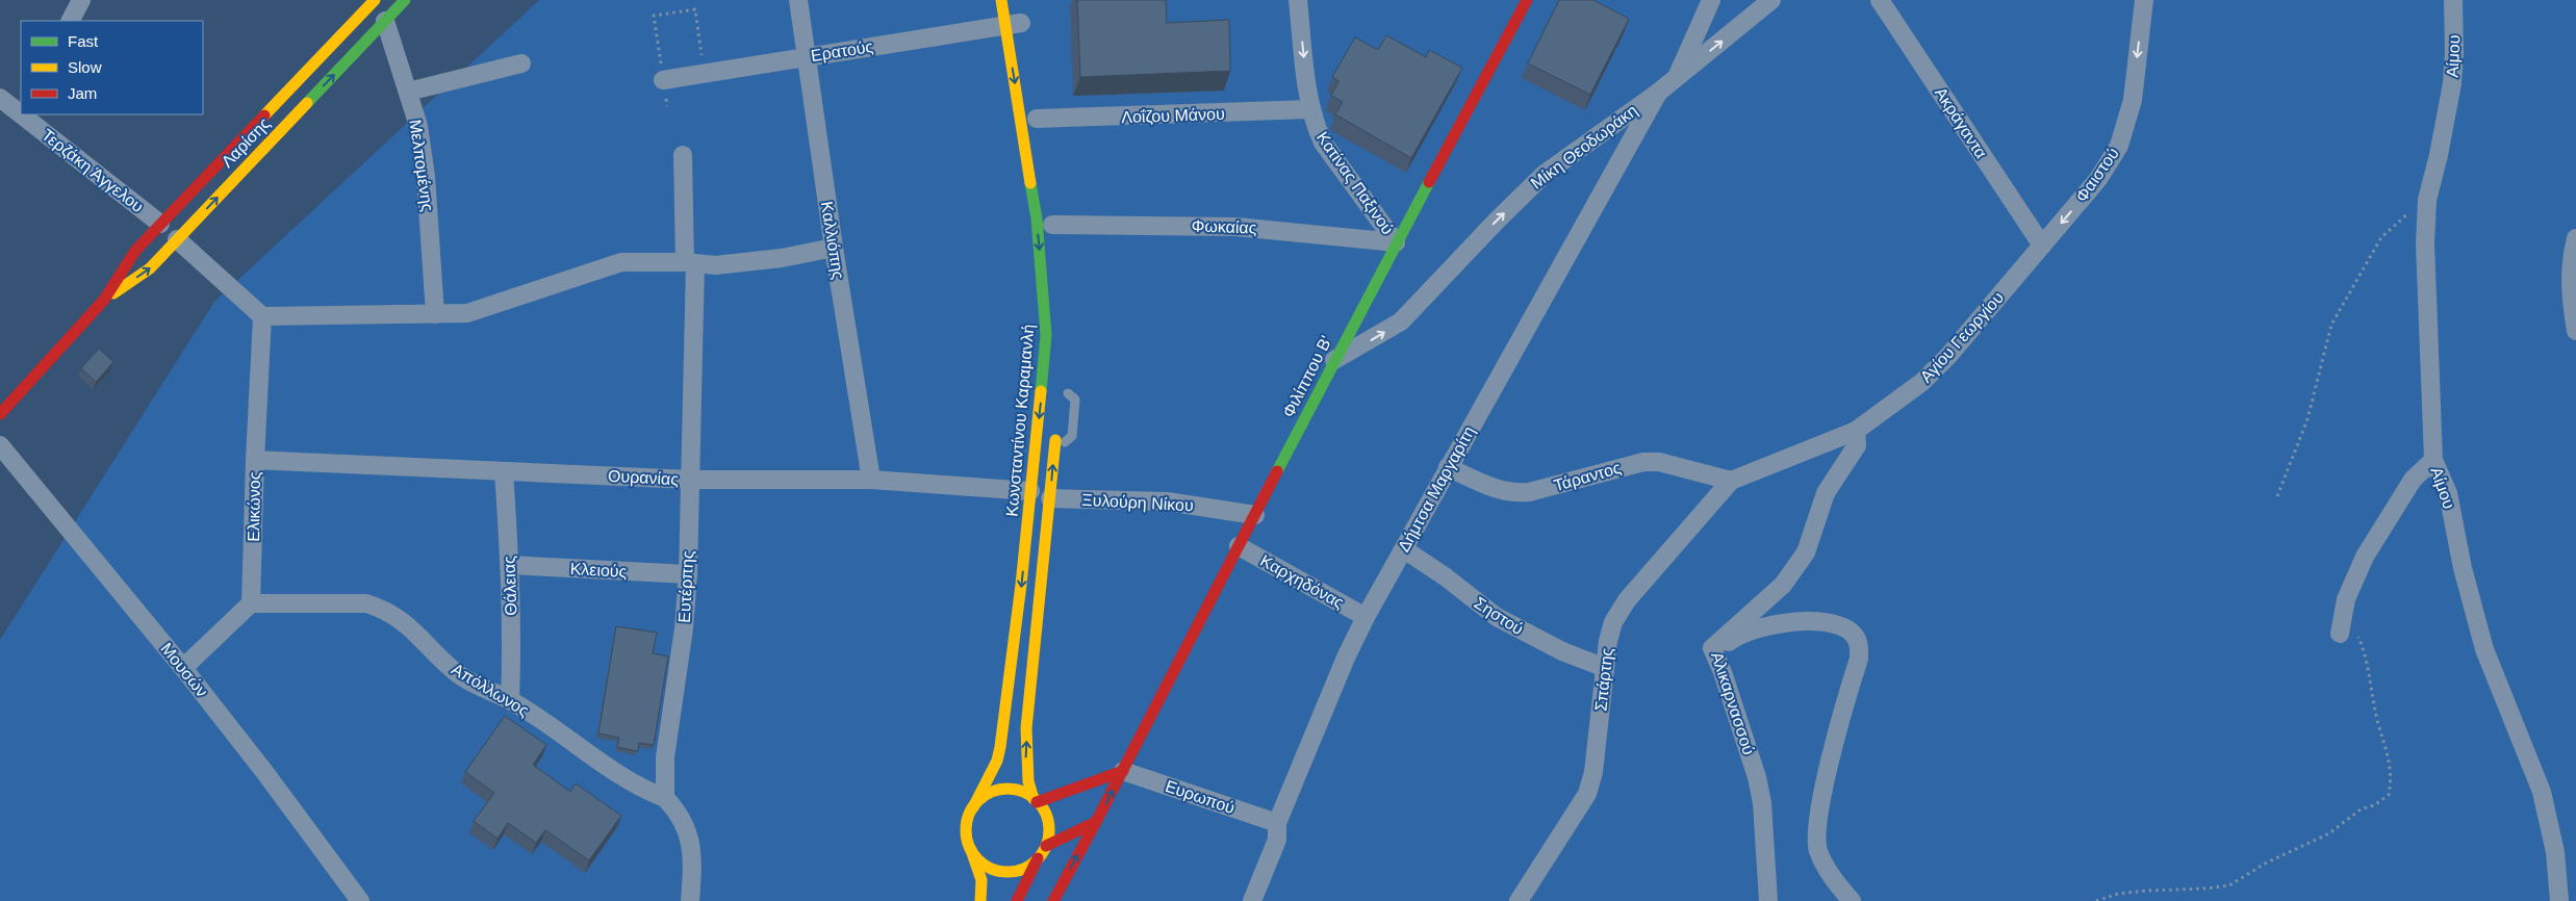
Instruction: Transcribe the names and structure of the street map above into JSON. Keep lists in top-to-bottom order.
{
  "streets": {
    "main road": ["Λαρίσης", "Φιλίππου Β'", "Κωνσταντίνου Καραμανλή"],
    "street": [
      "Ερατούς",
      "Αίμου",
      "Λοΐζου Μάνου",
      "Ακράγαντα",
      "Μίκη Θεοδωράκη",
      "Μελπομένης",
      "Τερζάκη Άγγελου",
      "Φαιστού",
      "Κατίνας Παξινού",
      "Φωκαίας",
      "Καλλιόπης",
      "Αγίου Γεωργίου",
      "Τάραντος",
      "Ουρανίας",
      "Δήμτσα Μαργαρίτη",
      "Ξυλούρη Νίκου",
      "Ελικώνος",
      "Κλειούς",
      "Καρχηδόνας",
      "Θάλειας",
      "Ευτέρπης",
      "Σηστού",
      "Μουσών",
      "Σπάρτης",
      "Απόλλωνος",
      "Αλικαρνασσού",
      "Ευρωπού"
    ]
  },
  "crossings": [
    ["Ερατούς", "Καλλιόπης"],
    ["Ερατούς", "Κωνσταντίνου Καραμανλή"],
    ["Λοΐζου Μάνου", "Κατίνας Παξινού"],
    ["Ακράγαντα", "Φαιστού"],
    ["Ακράγαντα", "Αγίου Γεωργίου"],
    ["Λαρίσης", "Μελπομένης"],
    ["Λαρίσης", "Τερζάκη Άγγελου"],
    ["Μίκη Θεοδωράκη", "Φιλίππου Β'"],
    ["Μίκη Θεοδωράκη", "Δήμτσα Μαργαρίτη"],
    ["Φαιστού", "Αγίου Γεωργίου"],
    ["Κατίνας Παξινού", "Φωκαίας"],
    ["Κατίνας Παξινού", "Φιλίππου Β'"],
    ["Φωκαίας", "Φιλίππου Β'"],
    ["Καλλιόπης", "Ουρανίας"],
    ["Αγίου Γεωργίου", "Τάραντος"],
    ["Αγίου Γεωργίου", "Σπάρτης"],
    ["Αγίου Γεωργίου", "Αλικαρνασσού"],
    ["Φιλίππου Β'", "Ξυλούρη Νίκου"],
    ["Φιλίππου Β'", "Καρχηδόνας"],
    ["Φιλίππου Β'", "Ευρωπού"],
    ["Κωνσταντίνου Καραμανλή", "Ουρανίας"],
    ["Τάραντος", "Δήμτσα Μαργαρίτη"],
    ["Τάραντος", "Σπάρτης"],
    ["Ουρανίας", "Ελικώνος"],
    ["Ουρανίας", "Θάλειας"],
    ["Ουρανίας", "Ευτέρπης"],
    ["Δήμτσα Μαργαρίτη", "Καρχηδόνας"],
    ["Δήμτσα Μαργαρίτη", "Σηστού"],
    ["Δήμτσα Μαργαρίτη", "Ευρωπού"],
    ["Ελικώνος", "Απόλλωνος"],
    ["Κλειούς", "Θάλειας"],
    ["Κλειούς", "Ευτέρπης"],
    ["Θάλειας", "Απόλλωνος"],
    ["Ευτέρπης", "Απόλλωνος"],
    ["Σηστού", "Σπάρτης"]
  ],
  "one_way": ["Μίκη Θεοδωράκη", "Φαιστού", "Κατίνας Παξινού"],
  "legend": ["Fast", "Slow", "Jam"]
}
